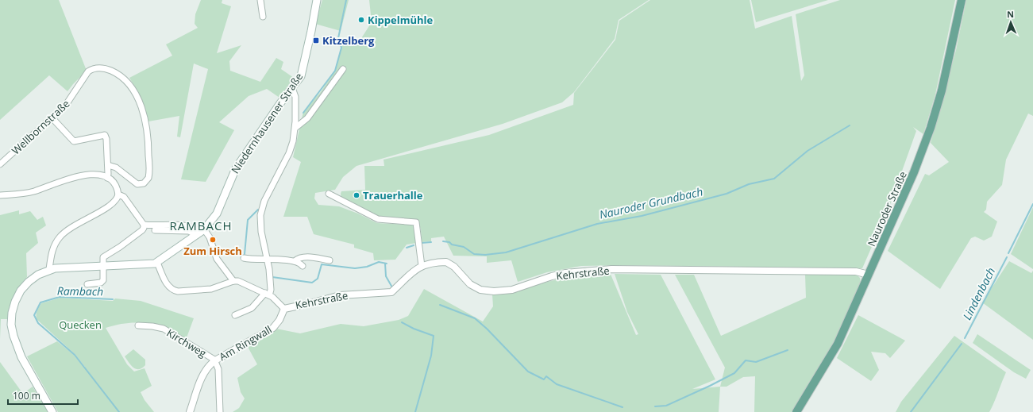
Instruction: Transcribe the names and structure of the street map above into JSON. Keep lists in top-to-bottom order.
{
  "streets": {
    "main road": ["Niedernhausener Straße", "Nauroder Straße"],
    "street": [
      "Wellbornstraße",
      "Kehrstraße",
      "Kirchweg",
      "Am Ringwall"
    ]
  },
  "crossings": [
    ["Nauroder Straße", "Kehrstraße"],
    ["Kehrstraße", "Am Ringwall"],
    ["Kirchweg", "Am Ringwall"]
  ],
  "districts": ["RAMBACH"],
  "water": ["Nauroder Grundbach", "Rambach", "Lindenbach"],
  "parks": ["Quecken"],
  "places": {
    "other": ["Kippelmühle", "Trauerhalle", "Zum Hirsch"],
    "transit": ["Kitzelberg"]
  },
  "scale_bar": "100 m",
  "north": "top"
}
